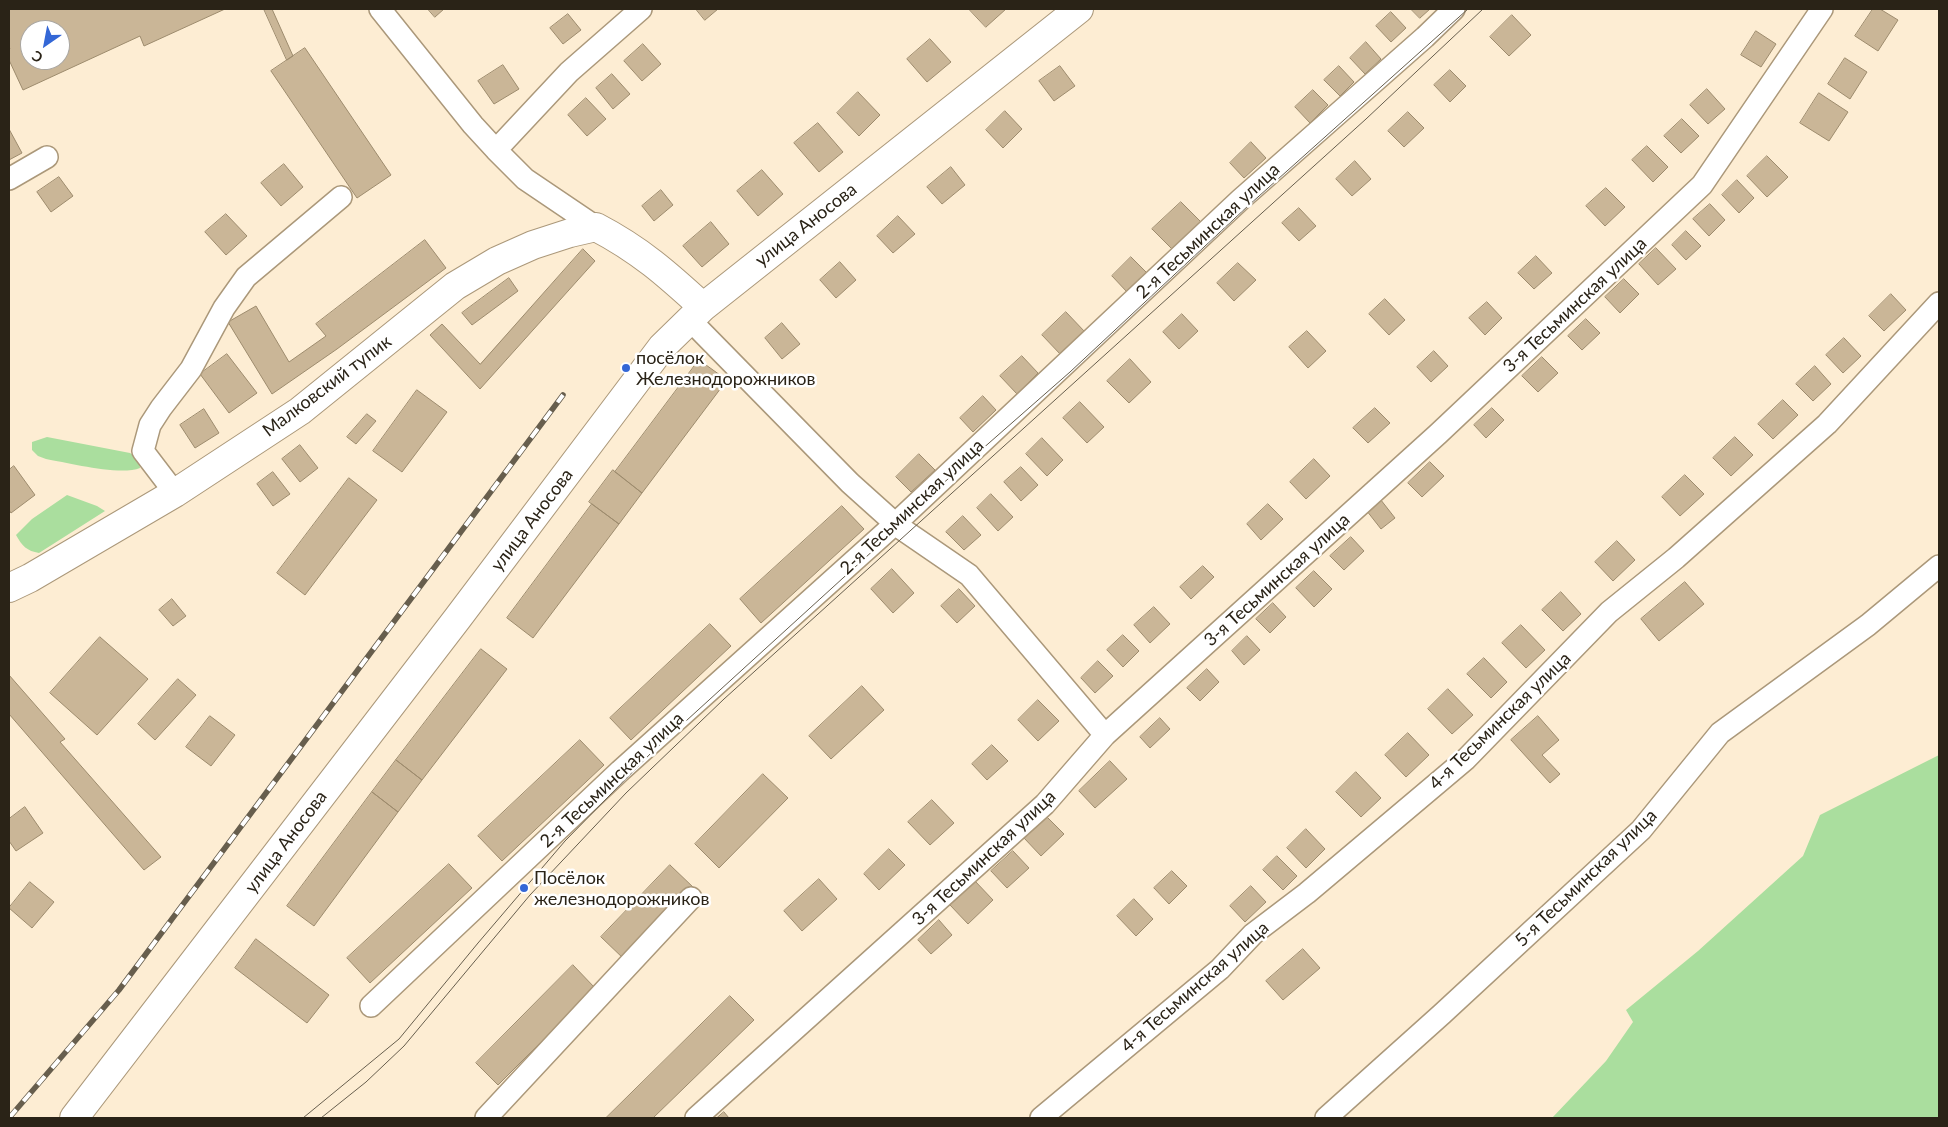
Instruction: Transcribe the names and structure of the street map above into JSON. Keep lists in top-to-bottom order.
{
  "streets": {
    "main road": ["улица Аносова", "Малковский тупик"],
    "street": [
      "2-я Тесьминская улица",
      "3-я Тесьминская улица",
      "4-я Тесьминская улица",
      "5-я Тесьминская улица"
    ]
  },
  "places": ["посёлок Железнодорожников", "Посёлок железнодорожников"],
  "north": "bottom left"
}
